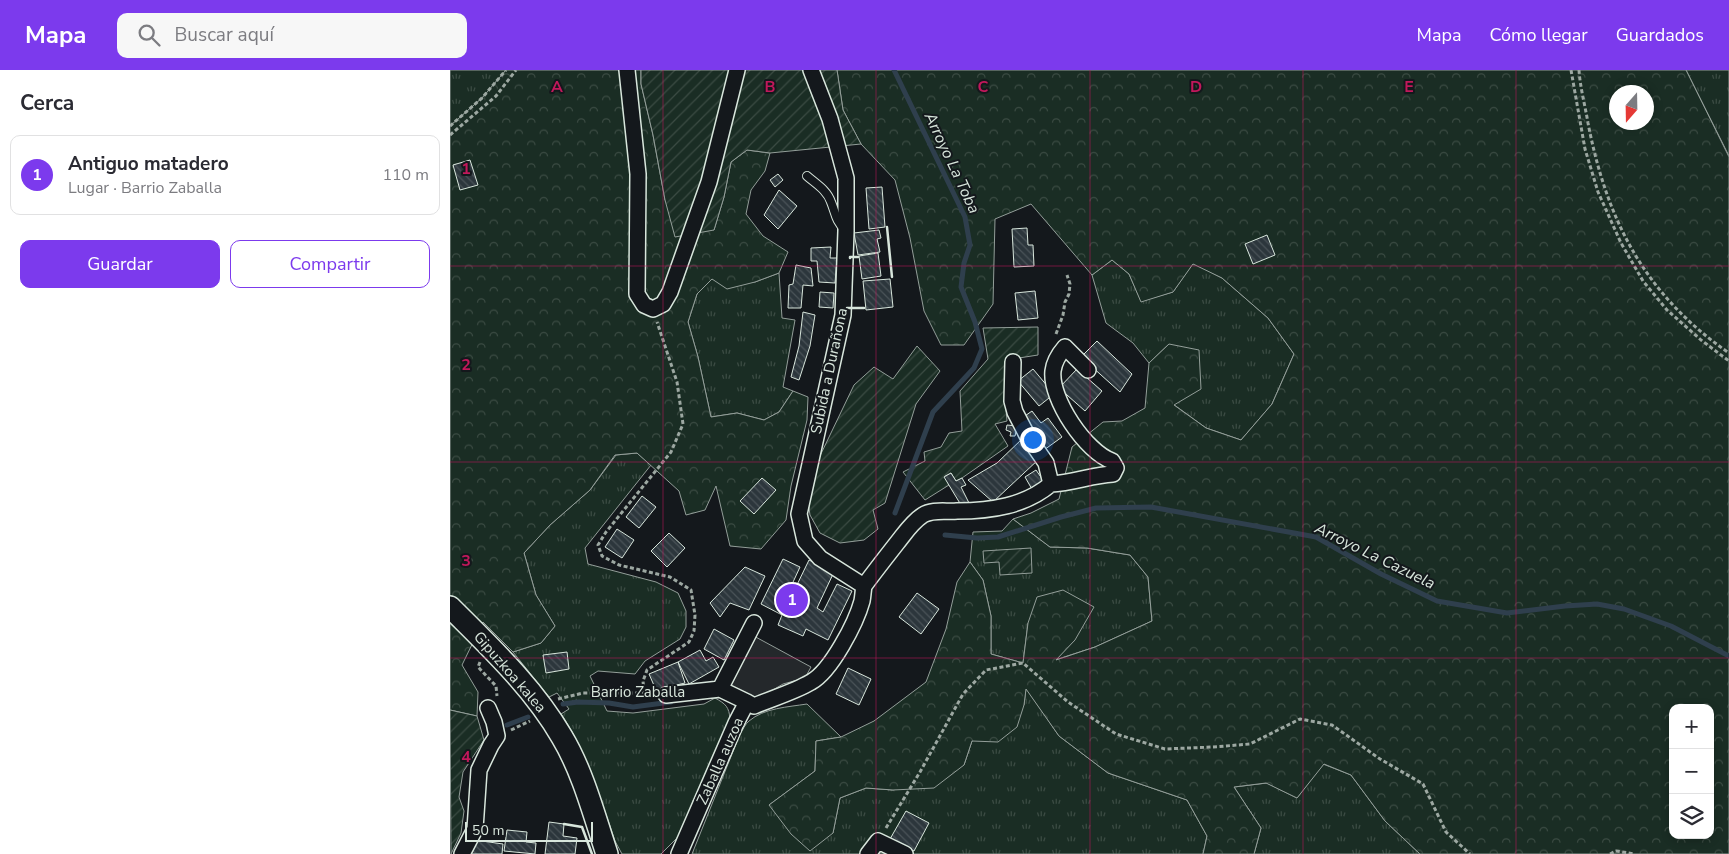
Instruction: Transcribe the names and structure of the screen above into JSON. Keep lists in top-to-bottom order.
{
  "streets": {
    "street": [
      "Subida a Durañona",
      "Gipuzkoa kalea",
      "Barrio Zaballa",
      "Zaballa auzoa"
    ]
  },
  "crossings": [
    ["Subida a Durañona", "Zaballa auzoa"]
  ],
  "water": ["Arroyo La Toba", "Arroyo La Cazuela"],
  "scale_bar": "50 m",
  "north": "bottom",
  "page": {
    "header": "Mapa",
    "search": "Buscar aquí",
    "nav": ["Mapa", "Cómo llegar", "Guardados"],
    "heading": "Cerca",
    "list": [
      {
        "mark": "1",
        "name": "Antiguo matadero",
        "note": "Lugar · Barrio Zaballa",
        "value": "110 m"
      }
    ],
    "buttons": ["Guardar", "Compartir"],
    "pins": "1",
    "map_buttons": ["+", "−"],
    "scale": "50 m"
  },
  "grid": {
    "columns": [
      "A",
      "B",
      "C",
      "D",
      "E"
    ],
    "rows": [
      "1",
      "2",
      "3",
      "4"
    ]
  }
}
